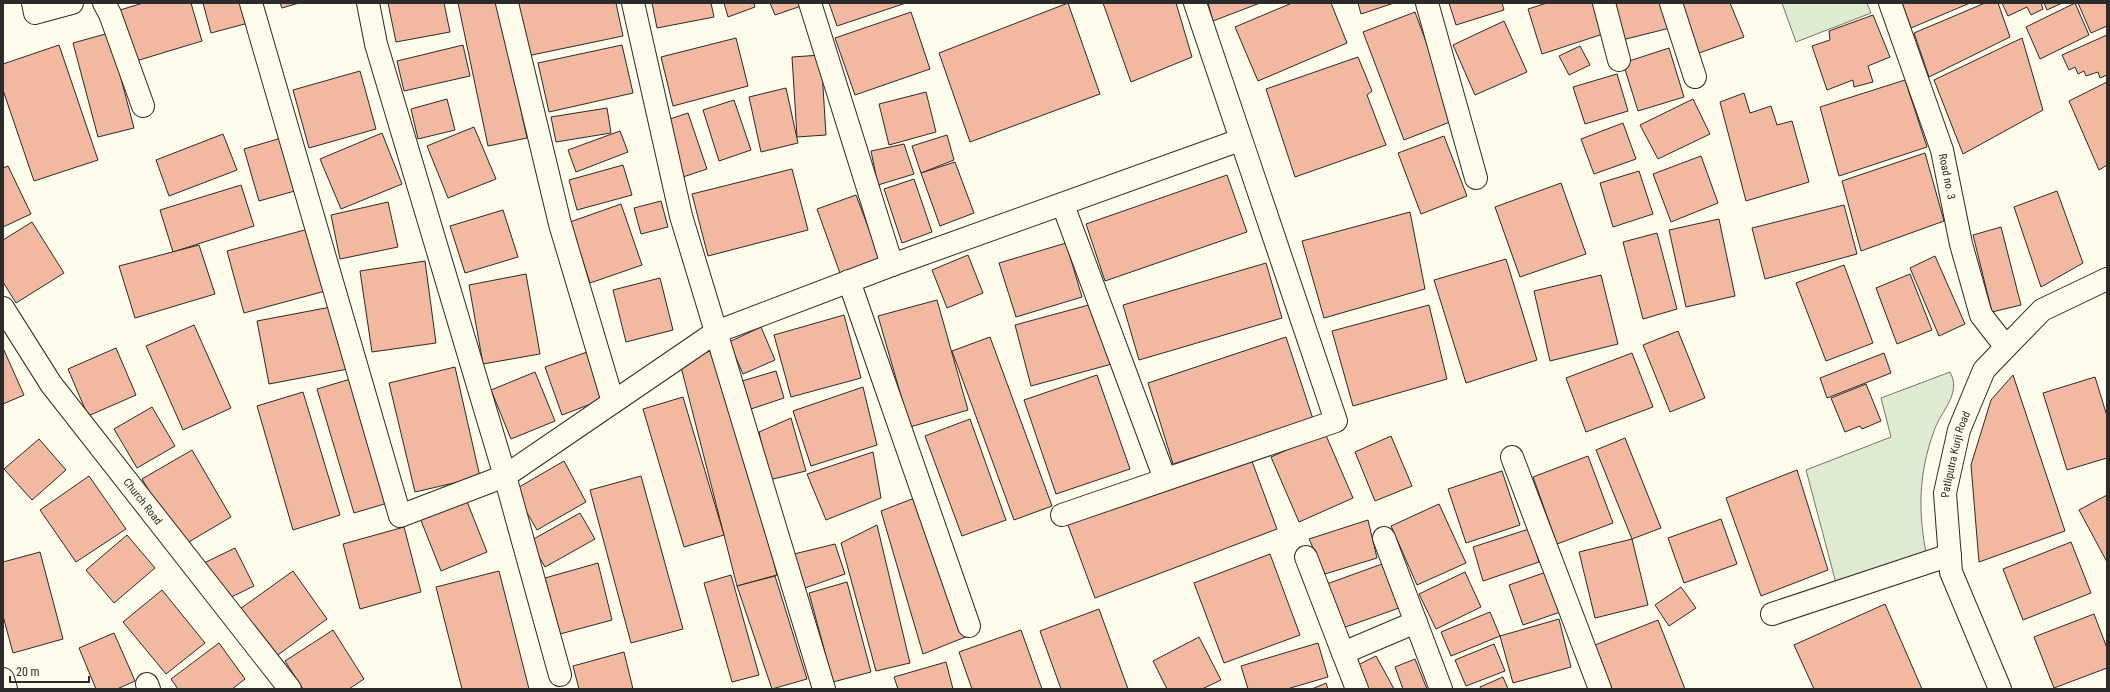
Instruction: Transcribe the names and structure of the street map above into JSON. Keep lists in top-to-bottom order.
{
  "streets": {
    "street": ["Road no. 3", "Patliputra Kurji Road", "Church Road"]
  },
  "crossings": [
    ["Road no. 3", "Patliputra Kurji Road"]
  ],
  "scale_bar": "20 m"
}
